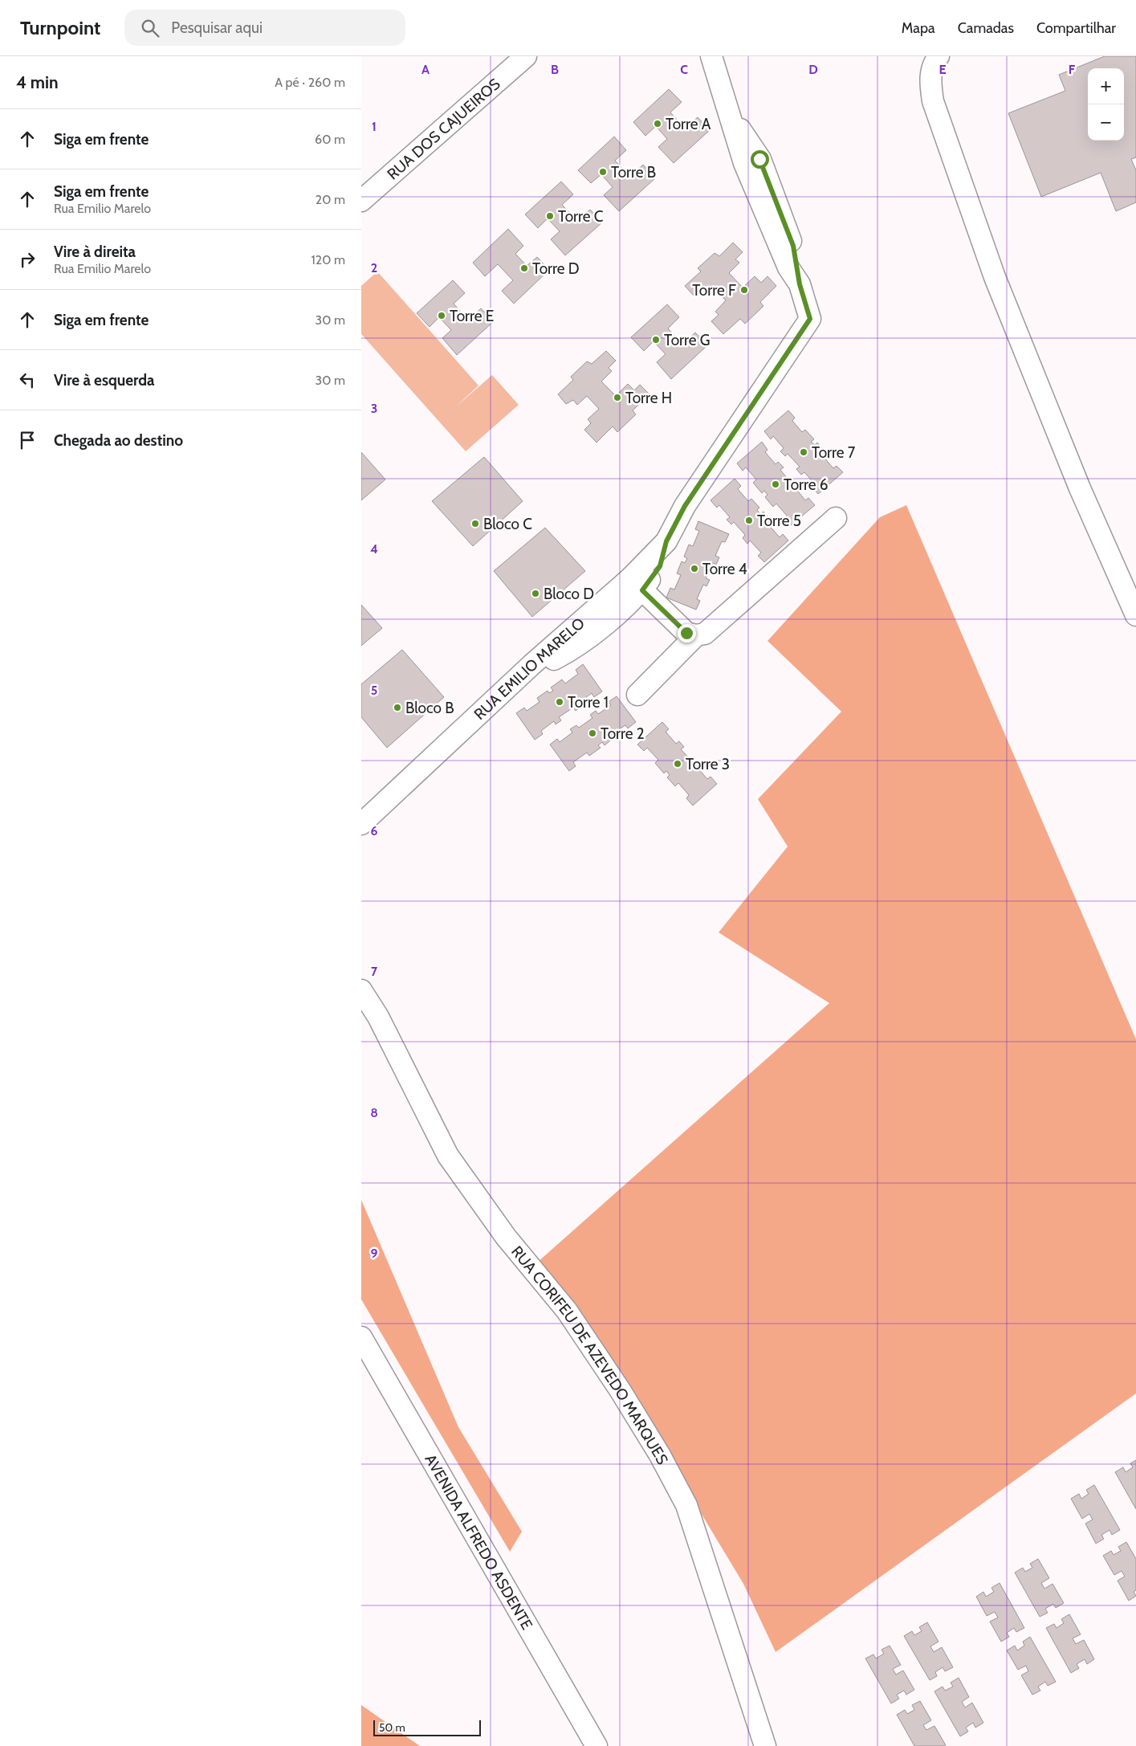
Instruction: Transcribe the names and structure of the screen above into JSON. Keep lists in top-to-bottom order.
{
  "streets": {
    "street": [
      "RUA DOS CAJUEIROS",
      "RUA EMILIO MARELO",
      "RUA CORIFEU DE AZEVEDO MARQUES",
      "AVENIDA ALFREDO ASDENTE"
    ]
  },
  "places": [
    "Torre A",
    "Torre B",
    "Torre C",
    "Torre D",
    "Torre F",
    "Torre E",
    "Torre G",
    "Torre H",
    "Torre 7",
    "Torre 6",
    "Torre 5",
    "Bloco C",
    "Torre 4",
    "Bloco D",
    "Torre 1",
    "Bloco B",
    "Torre 2",
    "Torre 3"
  ],
  "scale_bar": "50 m",
  "page": {
    "header": "Turnpoint",
    "search": "Pesquisar aqui",
    "nav": ["Mapa", "Camadas", "Compartilhar"],
    "heading": ["4 min", "A pé · 260 m"],
    "map_buttons": ["+", "−"],
    "list": [
      ["Siga em frente", "60 m"],
      ["Siga em frente", "Rua Emilio Marelo", "20 m"],
      ["Vire à direita", "Rua Emilio Marelo", "120 m"],
      ["Siga em frente", "30 m"],
      ["Vire à esquerda", "30 m"],
      "Chegada ao destino"
    ],
    "scale": "50 m"
  },
  "grid": {
    "columns": [
      "A",
      "B",
      "C",
      "D",
      "E",
      "F"
    ],
    "rows": [
      "1",
      "2",
      "3",
      "4",
      "5",
      "6",
      "7",
      "8",
      "9"
    ]
  }
}
